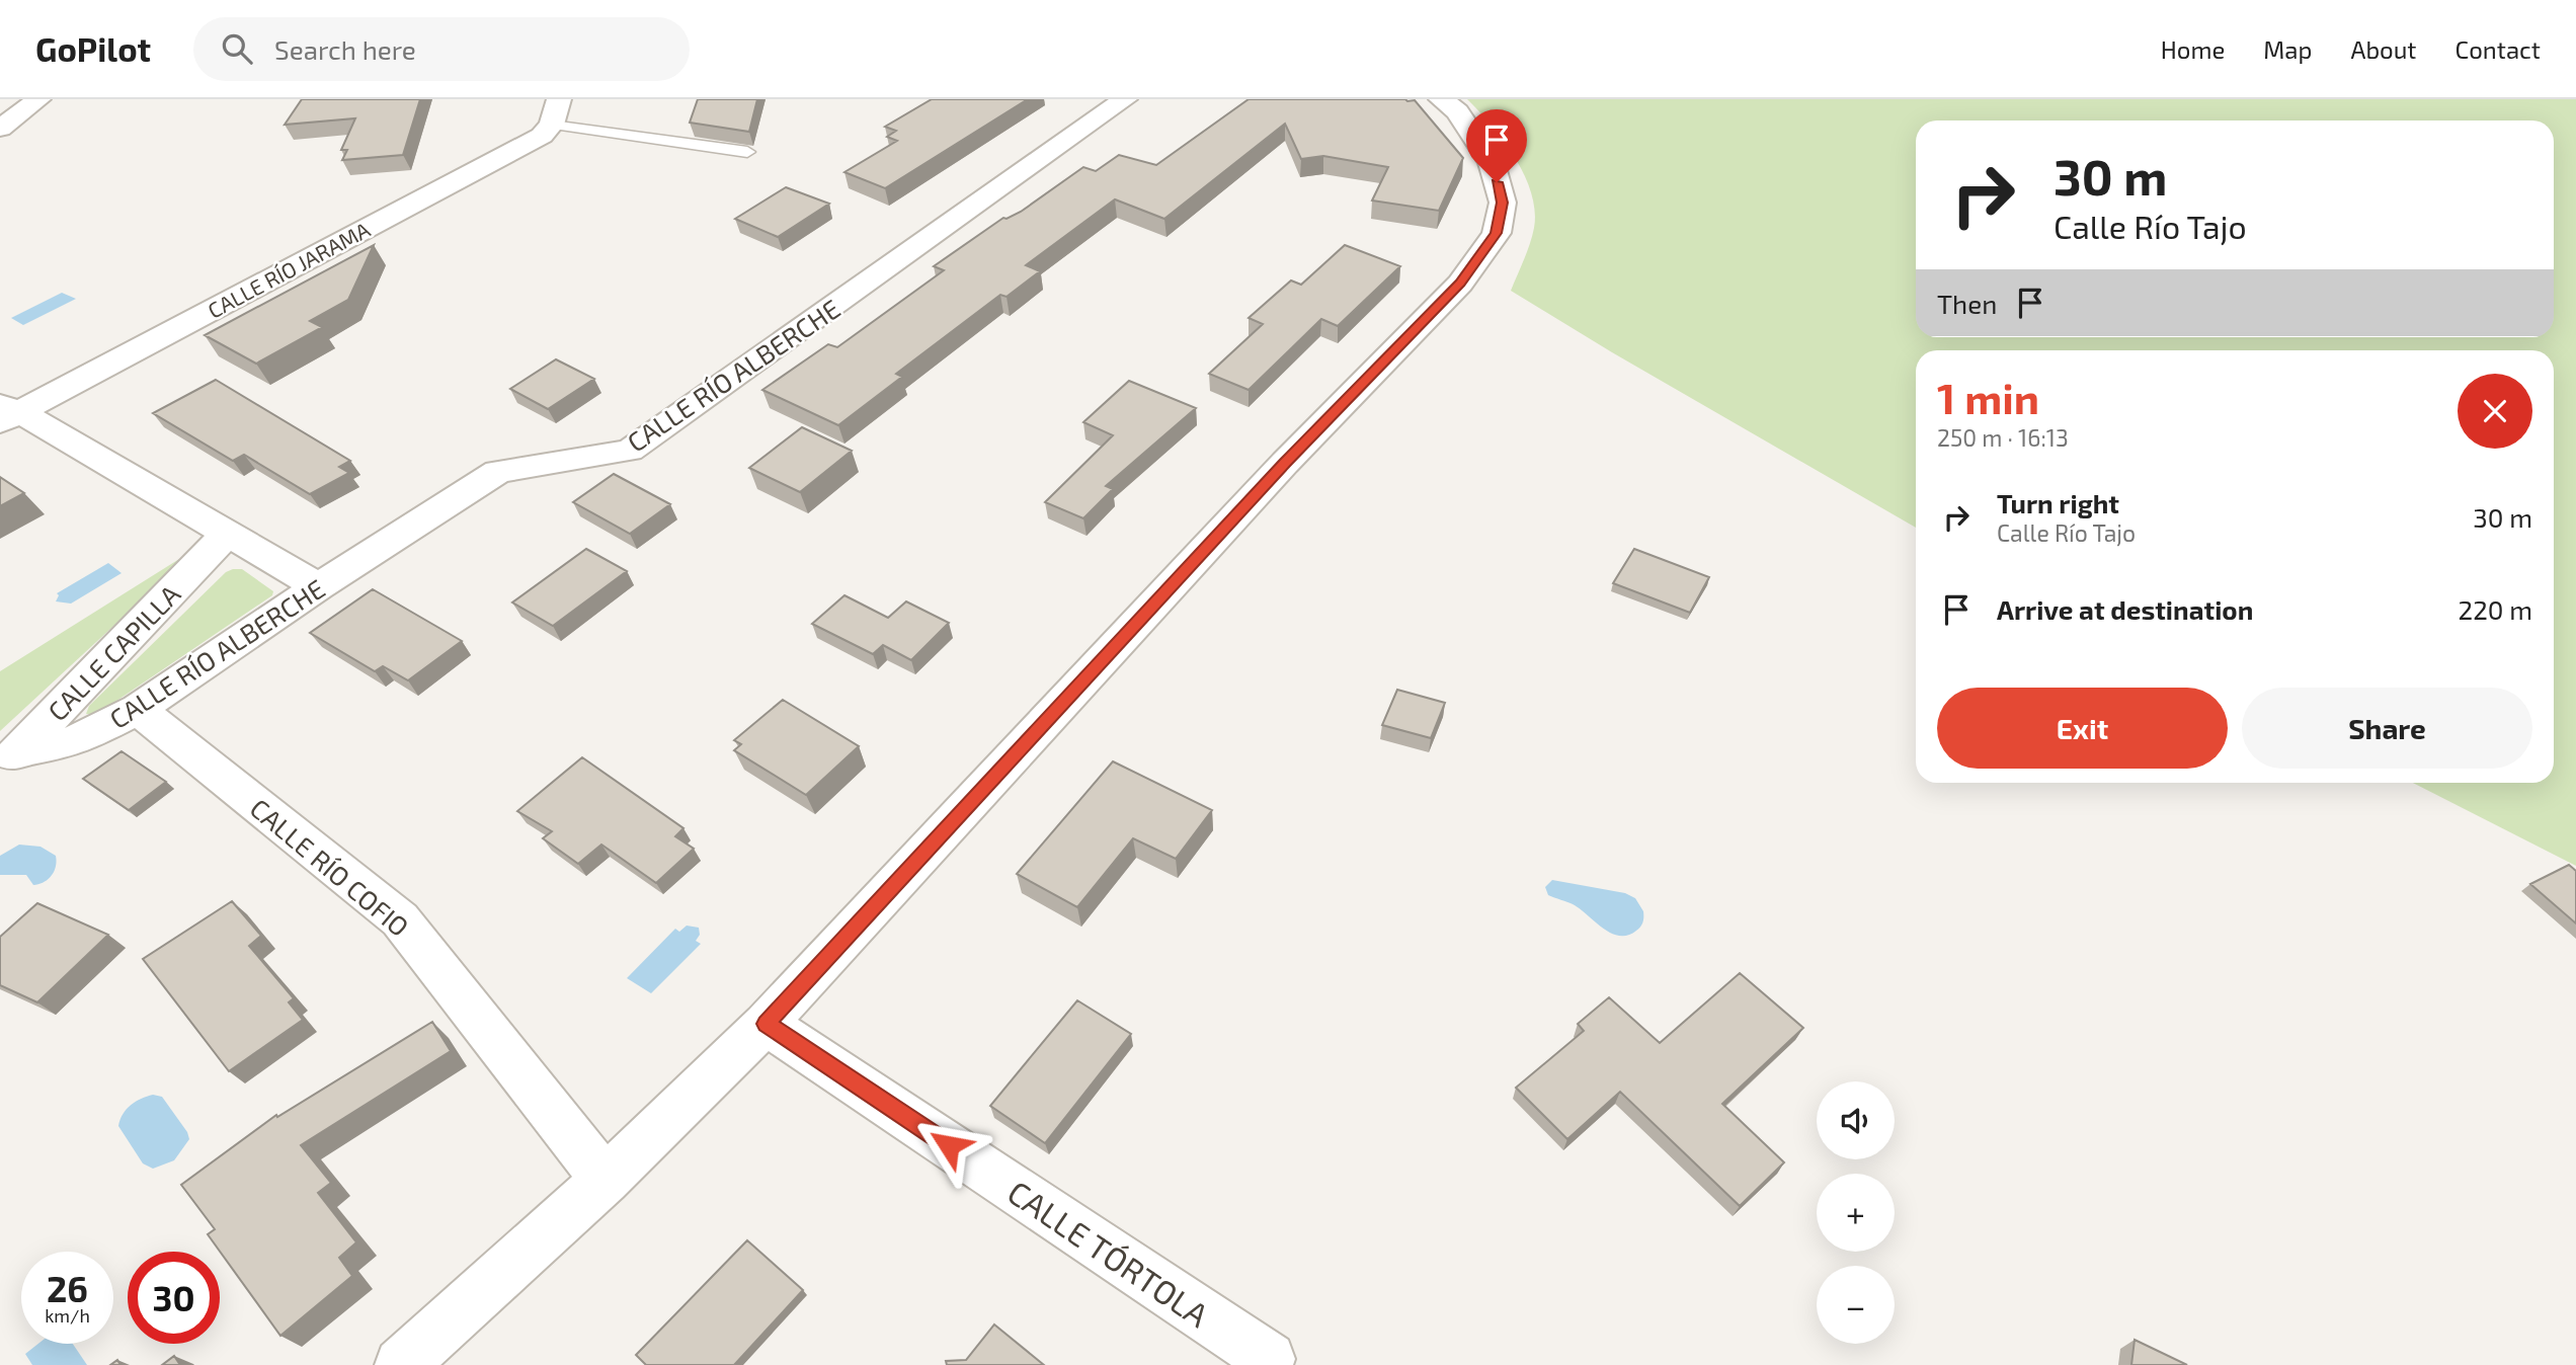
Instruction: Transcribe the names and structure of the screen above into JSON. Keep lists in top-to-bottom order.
{
  "streets": {
    "street": [
      "CALLE RÍO JARAMA",
      "CALLE RÍO ALBERCHE",
      "CALLE CAPILLA",
      "CALLE RÍO COFIO",
      "CALLE TÓRTOLA"
    ]
  },
  "crossings": [
    ["CALLE RÍO ALBERCHE", "CALLE CAPILLA"],
    ["CALLE RÍO ALBERCHE", "CALLE RÍO COFIO"]
  ],
  "page": {
    "header": "GoPilot",
    "search": "Search here",
    "nav": [
      "Home",
      "Map",
      "About",
      "Contact"
    ],
    "turn": ["30 m", "Calle Río Tajo"],
    "then": "Then",
    "heading": ["1 min", "250 m · 16:13"],
    "list": [
      {
        "name": "Turn right",
        "note": "Calle Río Tajo",
        "value": "30 m"
      },
      {
        "name": "Arrive at destination",
        "value": "220 m"
      }
    ],
    "buttons": ["Exit", "Share"],
    "map_buttons": ["+", "−"],
    "speed": "26 km/h",
    "limit": "30"
  }
}
